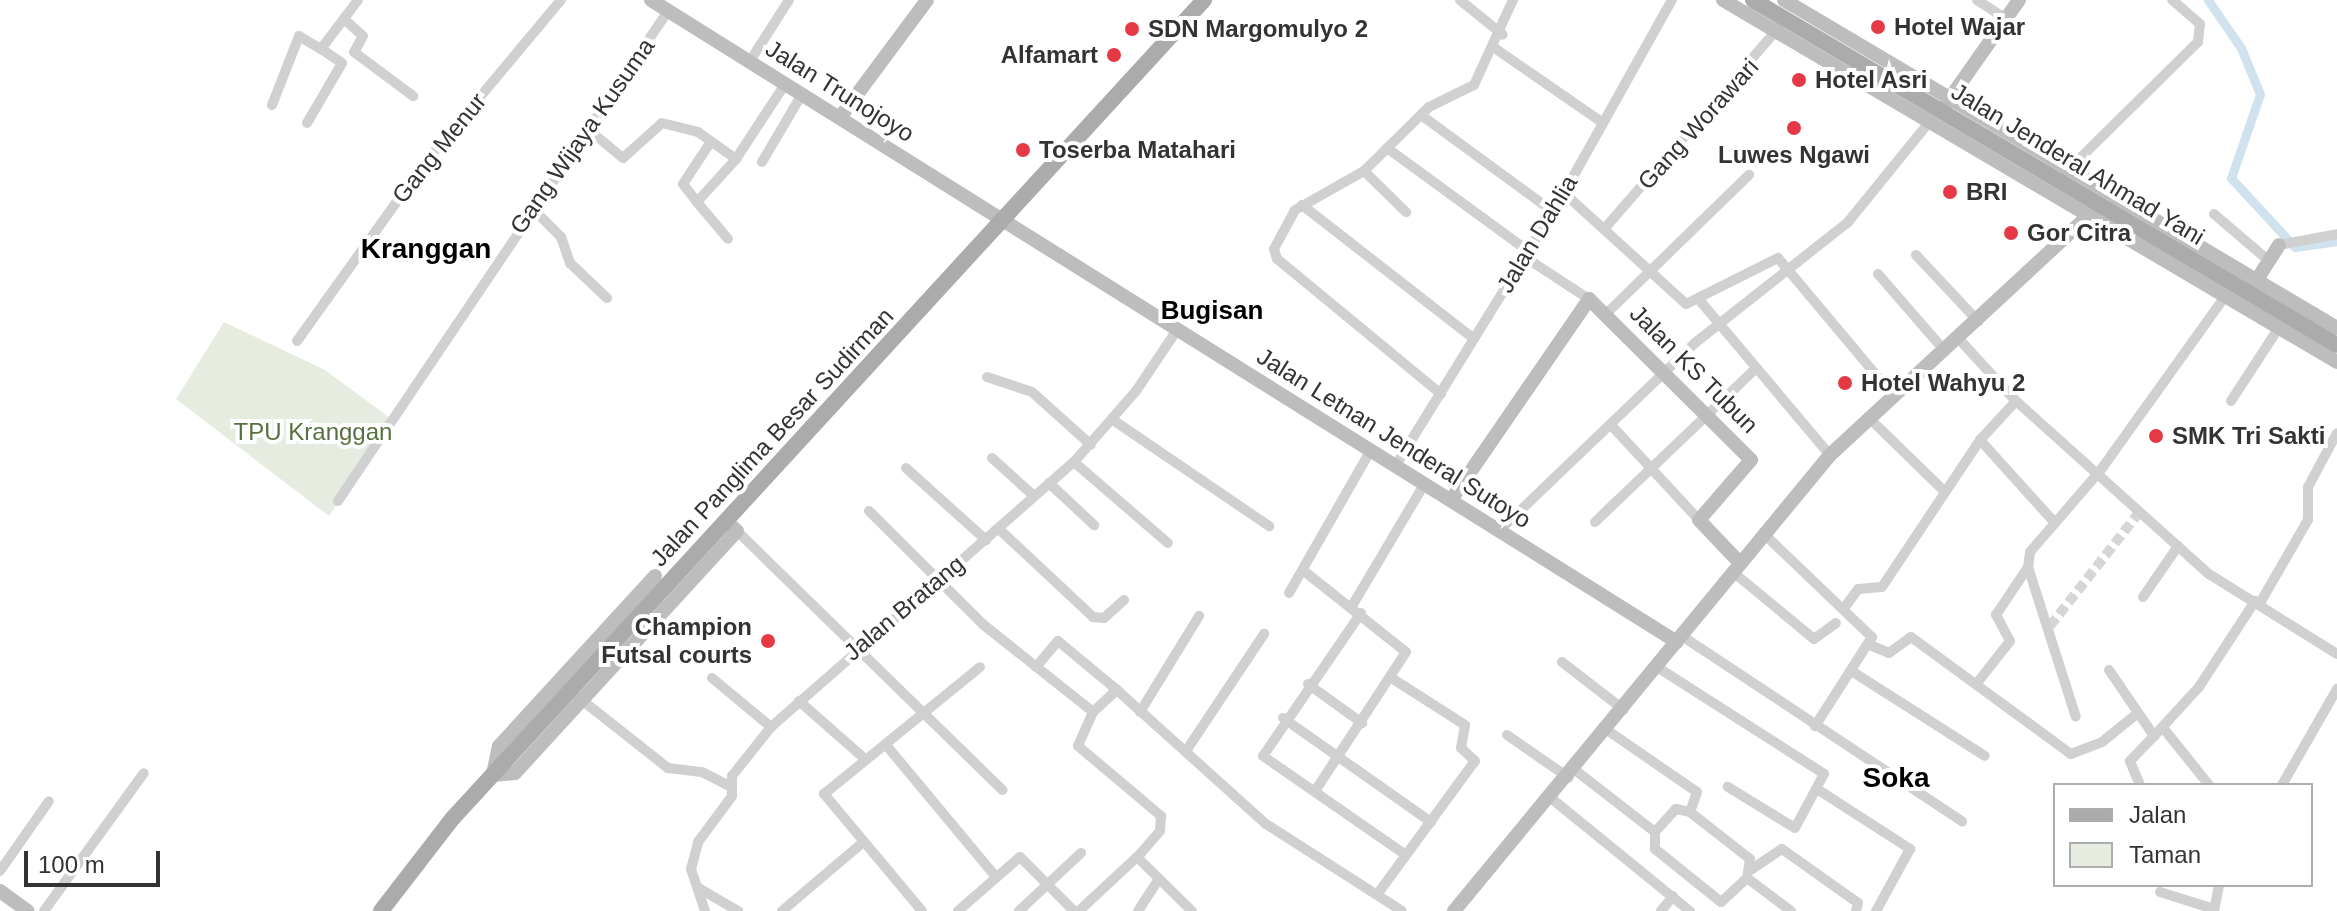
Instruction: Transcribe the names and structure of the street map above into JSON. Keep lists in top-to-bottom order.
{
  "streets": {
    "main road": [
      "Jalan Trunojoyo",
      "Jalan Jenderal Ahmad Yani",
      "Jalan KS Tubun",
      "Jalan Panglima Besar Sudirman",
      "Jalan Letnan Jenderal Sutoyo"
    ],
    "street": [
      "Gang Worawari",
      "Gang Wijaya Kusuma",
      "Gang Menur",
      "Jalan Dahlia",
      "Jalan Bratang"
    ]
  },
  "crossings": [
    ["Jalan Trunojoyo", "Gang Wijaya Kusuma"],
    ["Jalan Trunojoyo", "Jalan Panglima Besar Sudirman"],
    ["Jalan Trunojoyo", "Jalan Letnan Jenderal Sutoyo"],
    ["Gang Worawari", "Jalan Jenderal Ahmad Yani"],
    ["Jalan Dahlia", "Jalan Letnan Jenderal Sutoyo"],
    ["Jalan Panglima Besar Sudirman", "Jalan Letnan Jenderal Sutoyo"],
    ["Jalan Letnan Jenderal Sutoyo", "Jalan Bratang"]
  ],
  "districts": ["Kranggan", "Bugisan", "Soka"],
  "parks": ["TPU Kranggan"],
  "places": [
    "Hotel Wajar",
    "SDN Margomulyo 2",
    "Alfamart",
    "Hotel Asri",
    "Luwes Ngawi",
    "Toserba Matahari",
    "BRI",
    "Gor Citra",
    "Hotel Wahyu 2",
    "SMK Tri Sakti",
    "Champion Futsal courts"
  ],
  "legend": ["Jalan", "Taman"],
  "scale_bar": "100 m"
}
